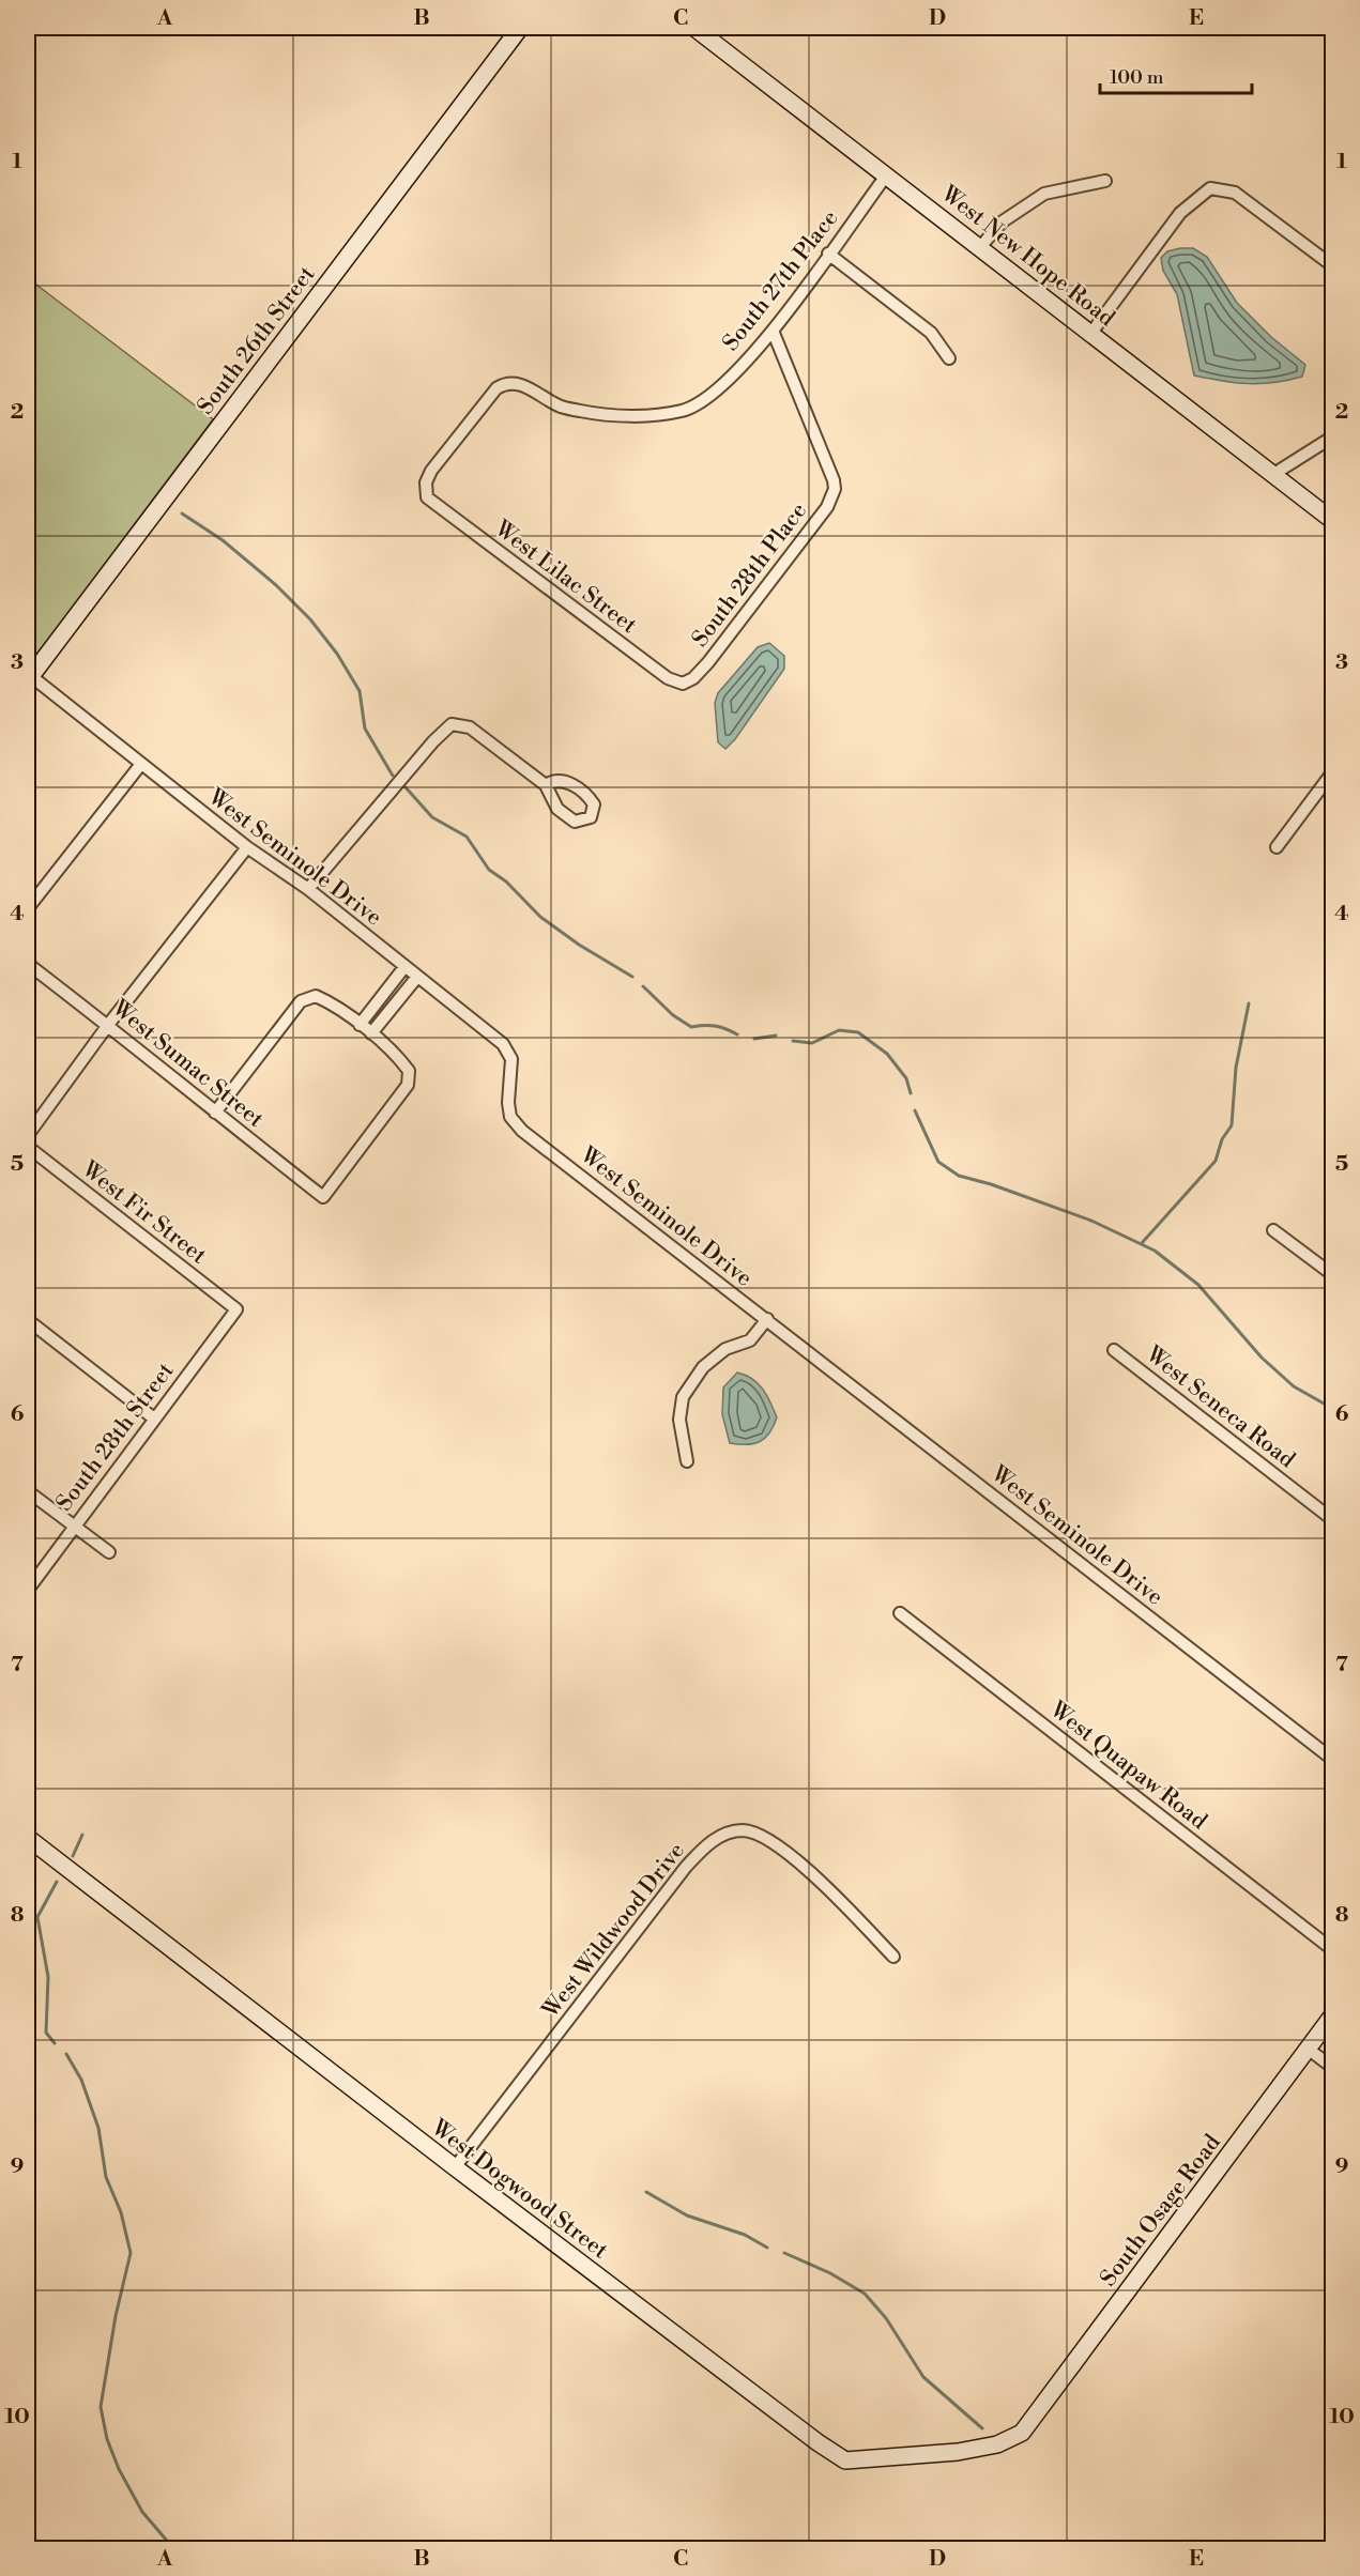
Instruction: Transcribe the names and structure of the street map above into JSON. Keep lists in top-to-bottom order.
{
  "streets": {
    "street": [
      "West New Hope Road",
      "South 27th Place",
      "South 26th Street",
      "South 28th Place",
      "West Lilac Street",
      "West Seminole Drive",
      "West Sumac Street",
      "West Fir Street",
      "West Seneca Road",
      "South 28th Street",
      "West Quapaw Road",
      "West Wildwood Drive",
      "West Dogwood Street",
      "South Osage Road"
    ]
  },
  "crossings": [
    ["West New Hope Road", "South 27th Place"],
    ["South 27th Place", "South 28th Place"],
    ["South 27th Place", "West Lilac Street"],
    ["South 26th Street", "West Seminole Drive"],
    ["South 28th Place", "West Lilac Street"],
    ["West Fir Street", "South 28th Street"],
    ["West Wildwood Drive", "West Dogwood Street"],
    ["West Dogwood Street", "South Osage Road"]
  ],
  "scale_bar": "100 m",
  "grid": {
    "columns": [
      "A",
      "B",
      "C",
      "D",
      "E"
    ],
    "rows": [
      "1",
      "2",
      "3",
      "4",
      "5",
      "6",
      "7",
      "8",
      "9",
      "10"
    ]
  }
}
